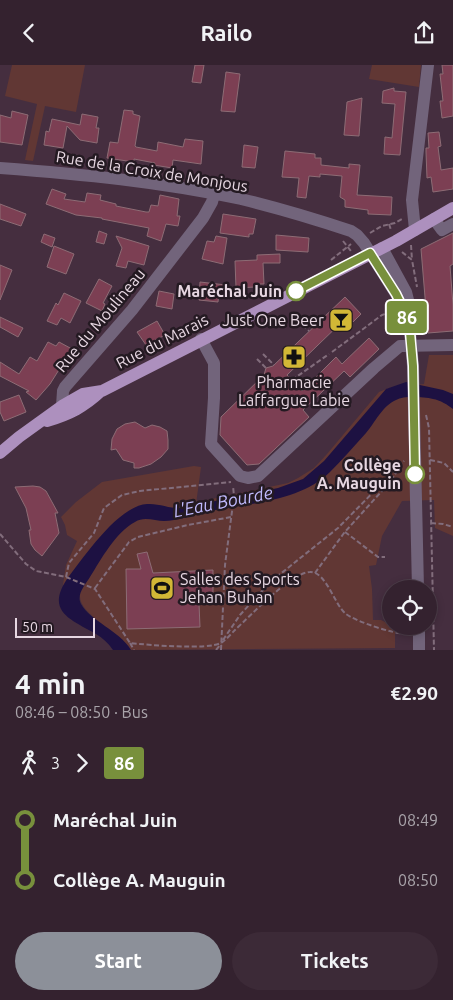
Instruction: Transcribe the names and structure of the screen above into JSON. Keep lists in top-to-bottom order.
{
  "streets": {
    "main road": ["Rue du Marais"],
    "street": ["Rue de la Croix de Monjous", "Rue du Moulineau"]
  },
  "crossings": [
    ["Rue de la Croix de Monjous", "Rue du Moulineau"],
    ["Rue du Moulineau", "Rue du Marais"]
  ],
  "water": ["L'Eau Bourde"],
  "places": {
    "other": ["Maréchal Juin", "Collège A. Mauguin"],
    "bar": ["Just One Beer"],
    "pharmacy": ["Pharmacie Laffargue Labie"],
    "sports": ["Salles des Sports Jehan Buhan"]
  },
  "lines": ["bus line 86"],
  "scale_bar": "50 m",
  "page": {
    "header": "Railo",
    "on_map": "86",
    "scale": "50 m",
    "heading": ["4 min", "08:46 – 08:50 · Bus", "€2.90"],
    "legs": ["3", "86"],
    "list": [
      {
        "name": "Maréchal Juin",
        "value": "08:49"
      },
      {
        "name": "Collège A. Mauguin",
        "value": "08:50"
      }
    ],
    "buttons": ["Start", "Tickets"]
  }
}
